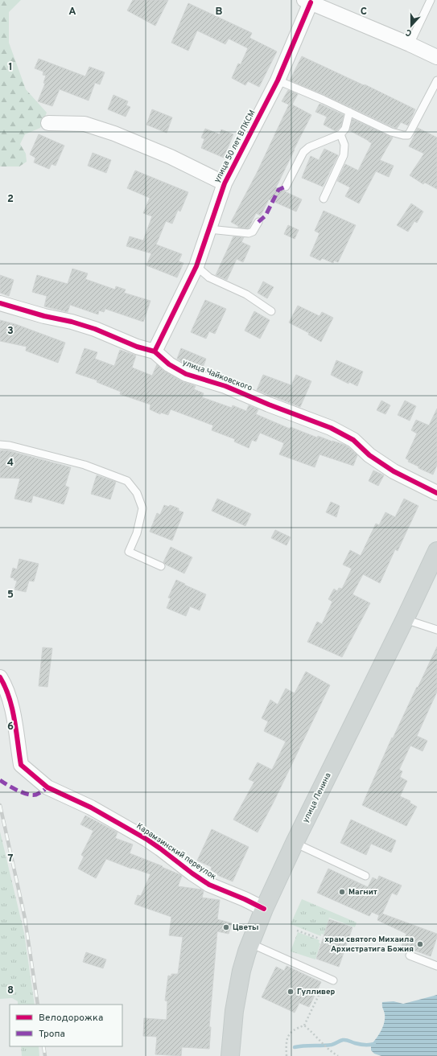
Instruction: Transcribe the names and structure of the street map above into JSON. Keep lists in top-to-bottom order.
{
  "streets": {
    "main road": ["улица Ленина"],
    "street": ["улица 50 лет ВЛКСМ", "улица Чайковского", "Карамзинский переулок"]
  },
  "crossings": [
    ["улица 50 лет ВЛКСМ", "улица Чайковского"],
    ["улица Ленина", "Карамзинский переулок"]
  ],
  "places": [
    "Магнит",
    "Цветы",
    "храм святого Михаила Архистратига Божия",
    "Гулливер"
  ],
  "legend": ["Велодорожка", "Тропа"],
  "north": "bottom",
  "grid": {
    "columns": ["A", "B", "C"],
    "rows": [
      "1",
      "2",
      "3",
      "4",
      "5",
      "6",
      "7",
      "8"
    ]
  }
}
